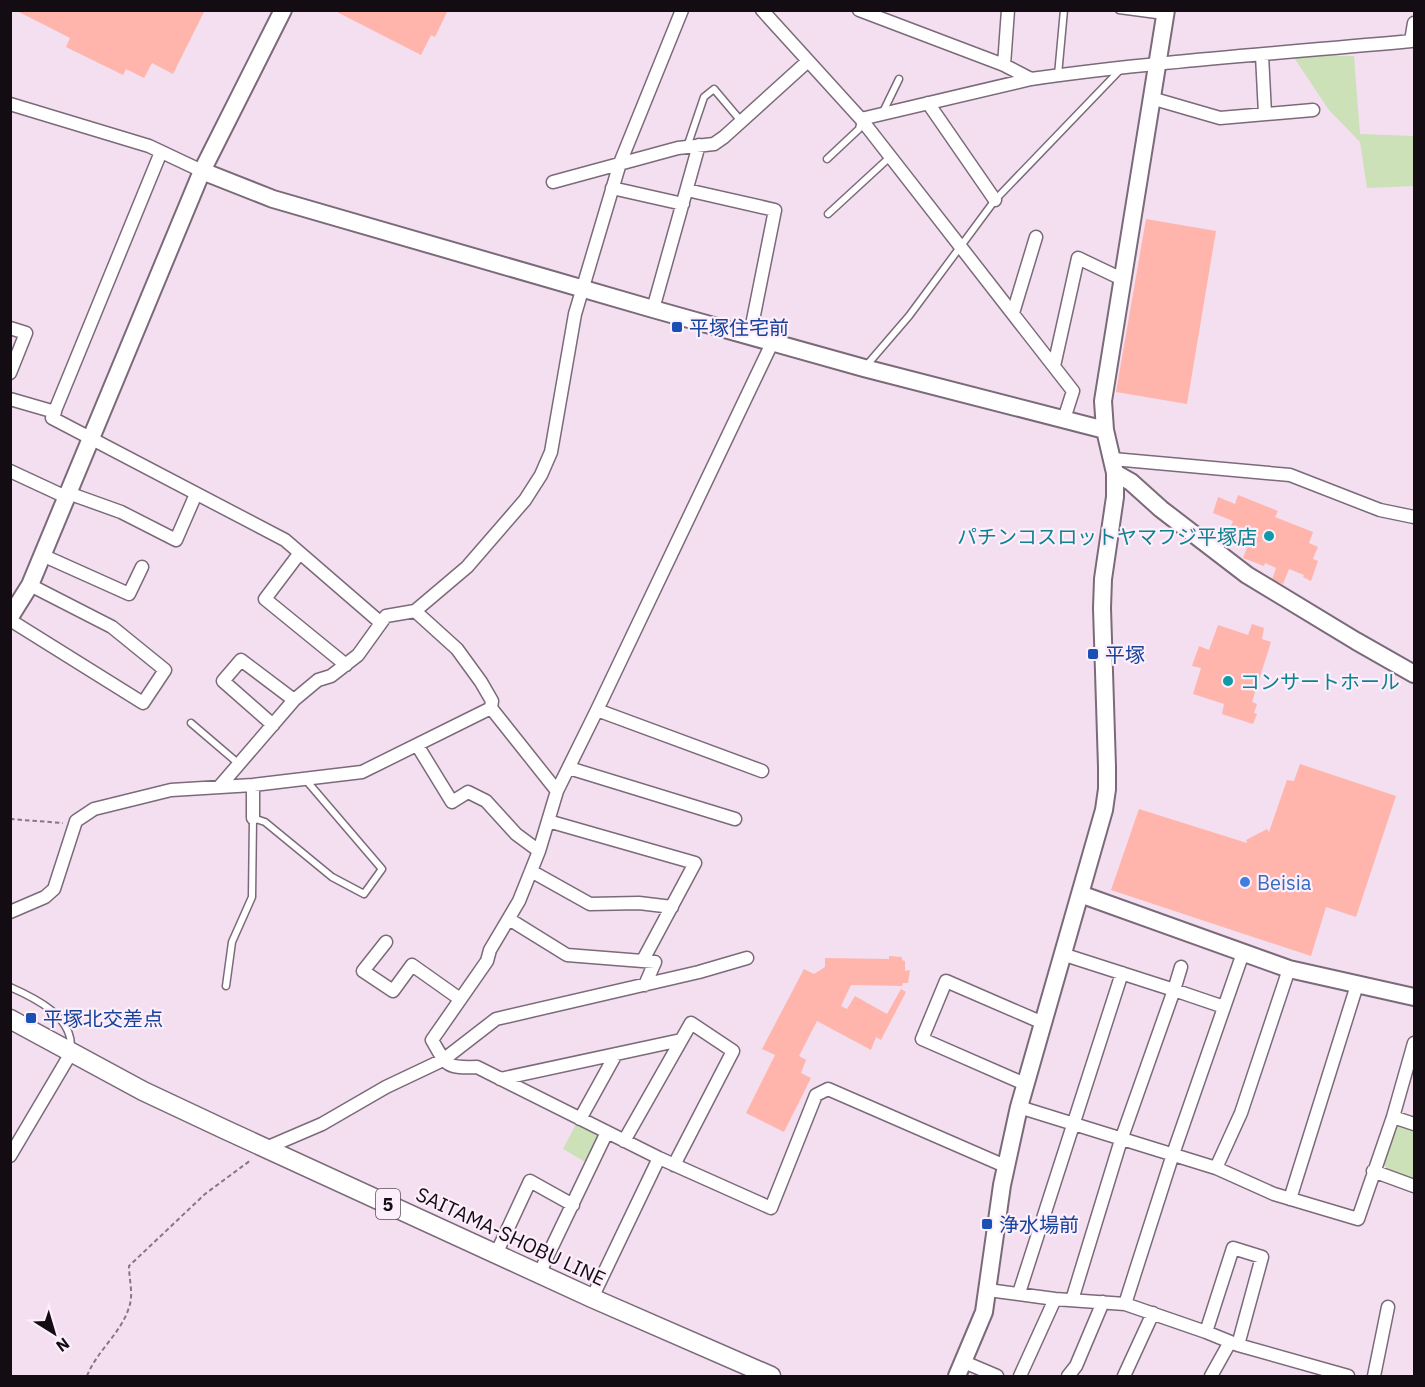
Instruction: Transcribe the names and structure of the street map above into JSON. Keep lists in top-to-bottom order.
{
  "streets": {
    "main road": ["5", "SAITAMA-SHOBU LINE"]
  },
  "places": {
    "transit": [
      "平塚住宅前",
      "平塚",
      "平塚北交差点",
      "浄水場前"
    ],
    "other": ["パチンコスロットヤマフジ平塚店", "コンサートホール", "Beisia"]
  },
  "north": "bottom right"
}
